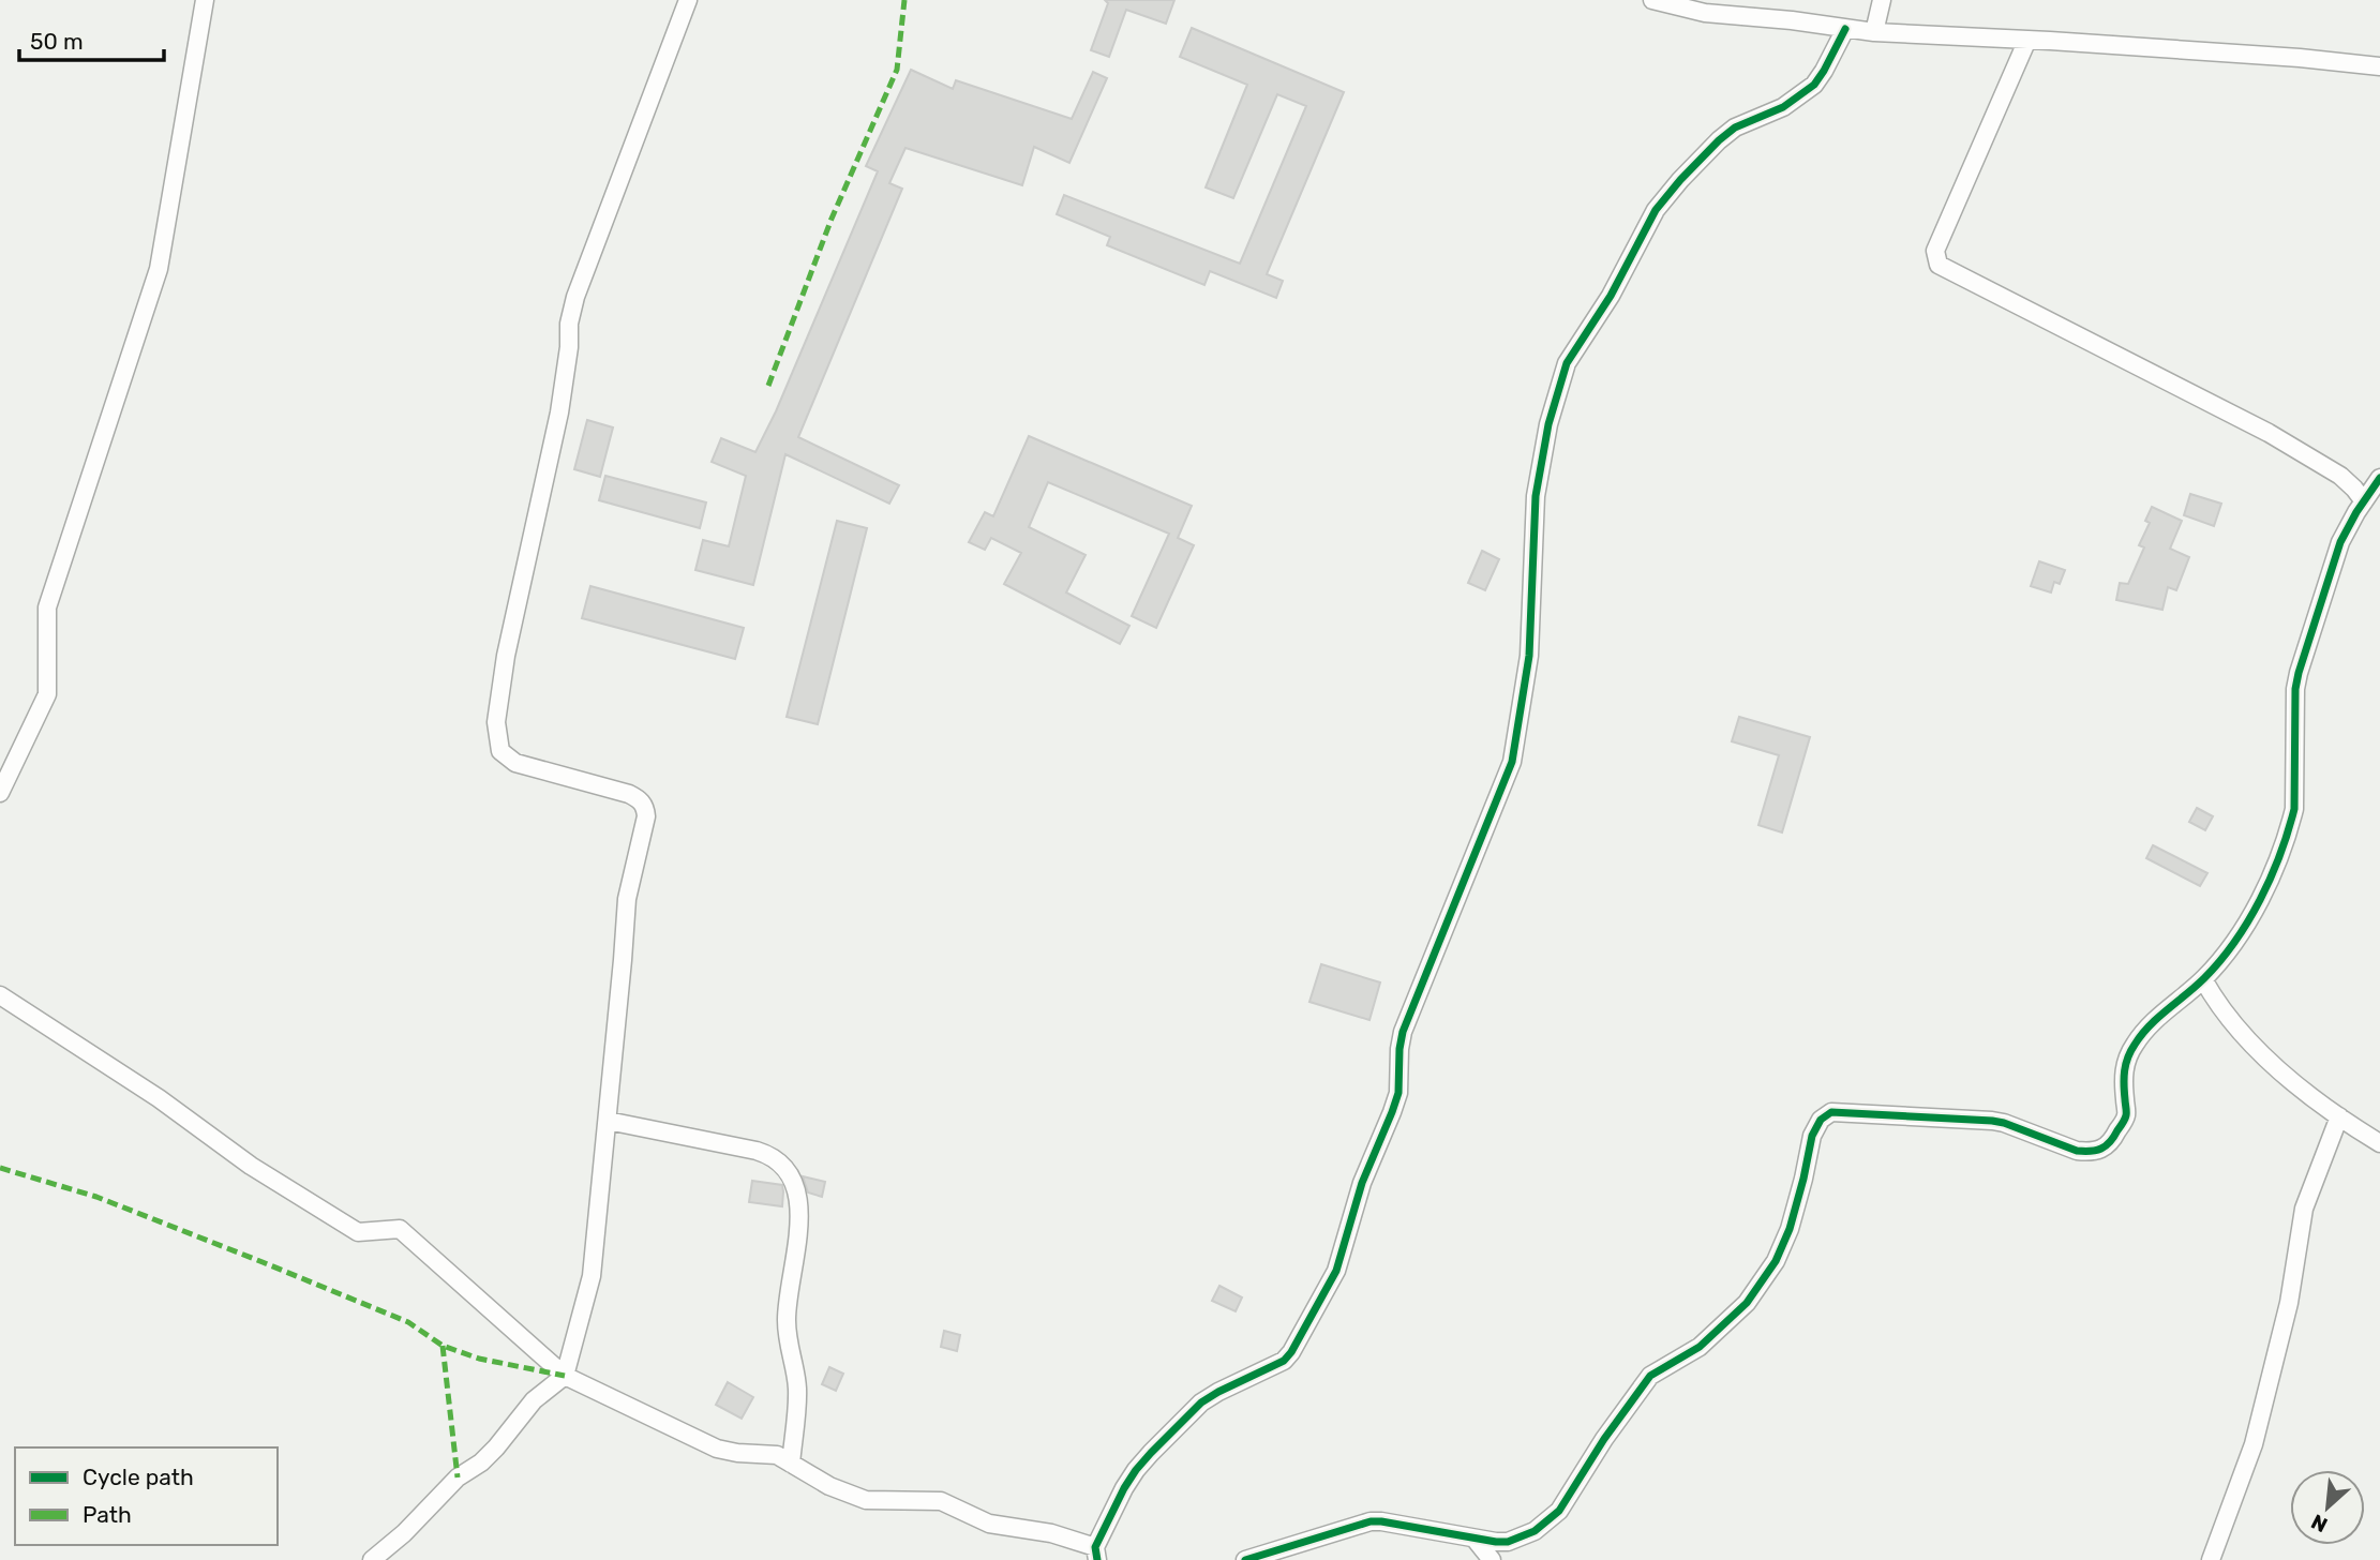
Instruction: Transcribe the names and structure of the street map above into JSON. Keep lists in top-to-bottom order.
{
  "legend": ["Cycle path", "Path"],
  "scale_bar": "50 m",
  "north": "bottom left"
}
